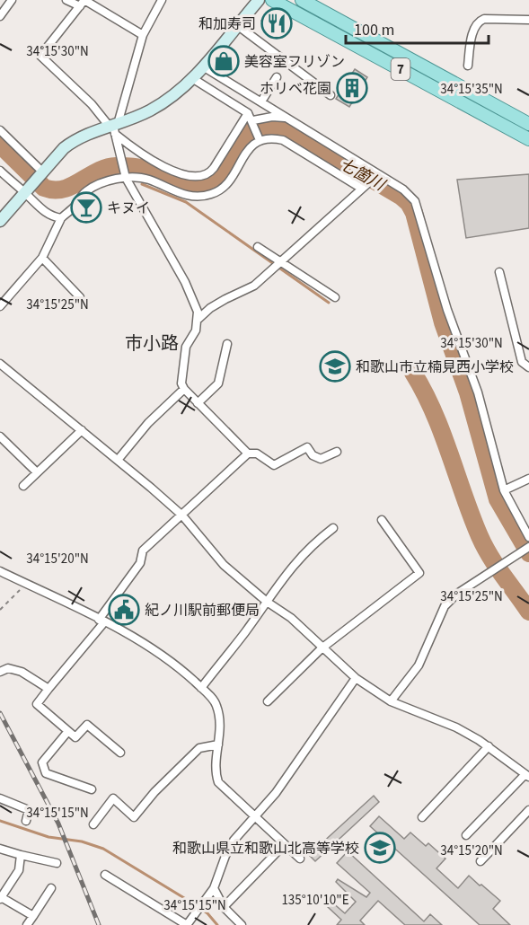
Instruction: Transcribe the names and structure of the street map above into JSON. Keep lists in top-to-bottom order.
{
  "streets": {
    "main road": ["7"]
  },
  "districts": ["市小路"],
  "water": ["七箇川"],
  "places": {
    "restaurant": ["和加寿司"],
    "shop": ["美容室フリゾン"],
    "building": ["ホリベ花園"],
    "bar": ["キヌイ"],
    "school or university": ["和歌山市立楠見西小学校", "和歌山県立和歌山北高等学校"],
    "public building": ["紀ノ川駅前郵便局"]
  },
  "scale_bar": "100 m",
  "coordinates": [
    "34°15'30\"N",
    "34°15'35\"N",
    "34°15'25\"N",
    "34°15'20\"N",
    "34°15'15\"N",
    "135°10'10\"E"
  ]
}
